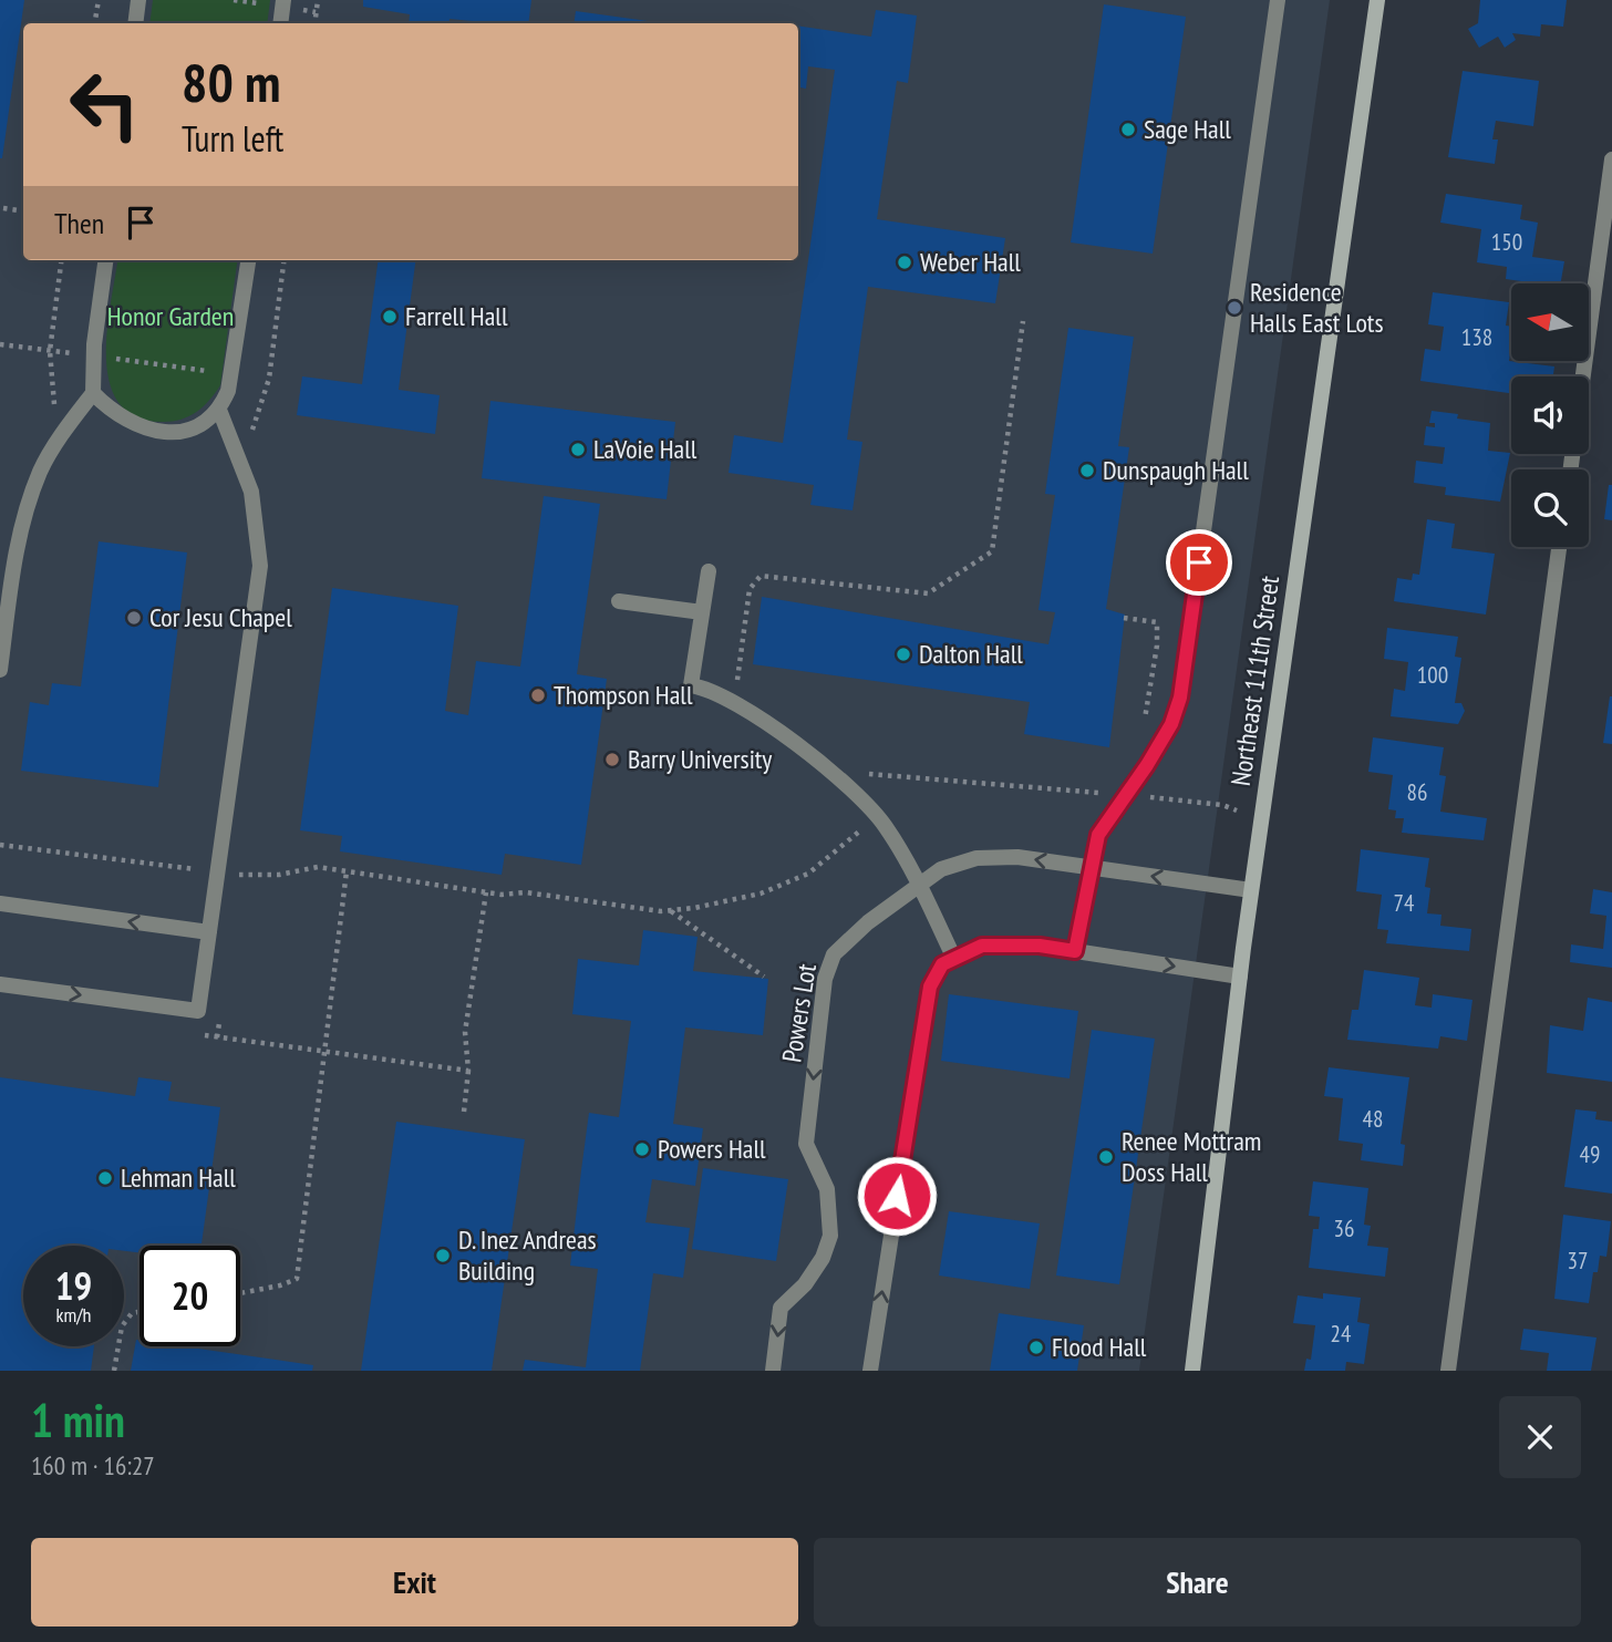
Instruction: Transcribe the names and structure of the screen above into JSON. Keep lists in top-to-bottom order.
{
  "streets": {
    "street": ["Northeast 111th Street"],
    "lane": ["Powers Lot"]
  },
  "crossings": [
    ["Northeast 111th Street", "Powers Lot"]
  ],
  "parks": ["Honor Garden"],
  "places": [
    "Sage Hall",
    "Weber Hall",
    "Residence Halls East Lots",
    "Farrell Hall",
    "LaVoie Hall",
    "Dunspaugh Hall",
    "Cor Jesu Chapel",
    "Dalton Hall",
    "Thompson Hall",
    "Barry University",
    "Powers Hall",
    "Renee Mottram Doss Hall",
    "Lehman Hall",
    "D. Inez Andreas Building",
    "Flood Hall"
  ],
  "house_numbers": [
    "150",
    "138",
    "100",
    "86",
    "74",
    "48",
    "49",
    "36",
    "37",
    "24"
  ],
  "north": "left",
  "page": {
    "turn": ["80 m", "Turn left"],
    "then": "Then",
    "speed": "19 km/h",
    "limit": "20",
    "heading": ["1 min", "160 m · 16:27"],
    "buttons": ["Exit", "Share"]
  }
}
